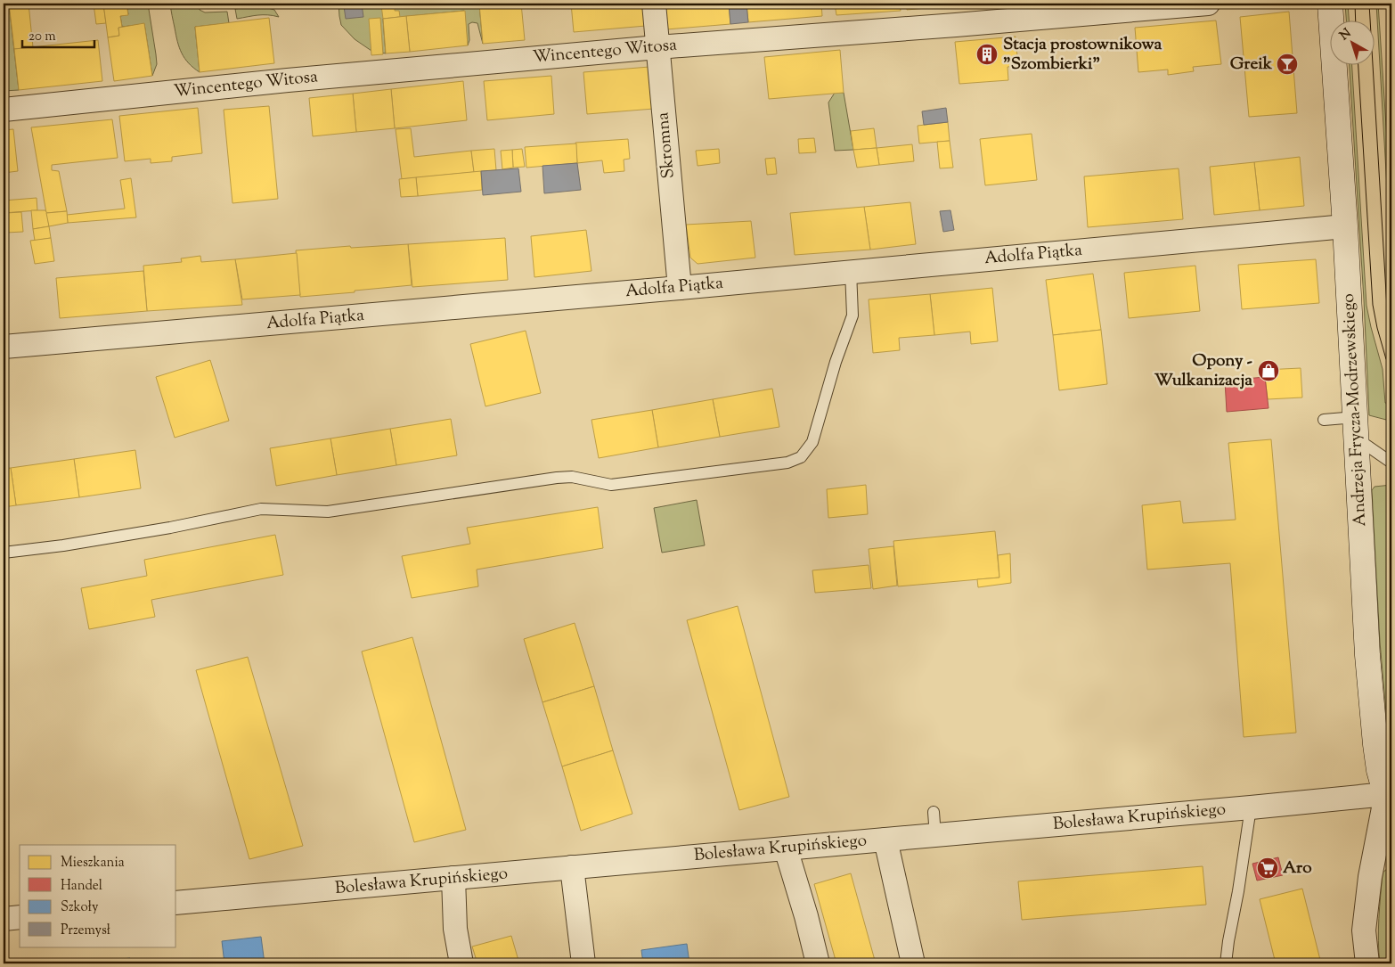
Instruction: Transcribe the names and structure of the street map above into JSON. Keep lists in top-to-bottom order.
{
  "streets": {
    "main road": ["Andrzeja Frycza-Modrzewskiego"],
    "street": [
      "Wincentego Witosa",
      "Skromna",
      "Adolfa Piątka",
      "Bolesława Krupińskiego"
    ]
  },
  "crossings": [
    ["Wincentego Witosa", "Skromna"],
    ["Skromna", "Adolfa Piątka"],
    ["Adolfa Piątka", "Andrzeja Frycza-Modrzewskiego"],
    ["Andrzeja Frycza-Modrzewskiego", "Bolesława Krupińskiego"]
  ],
  "places": {
    "building": ["Stacja prostownikowa \"Szombierki\""],
    "bar": ["Greik"],
    "shop": ["Opony - Wulkanizacja"],
    "supermarket": ["Aro"]
  },
  "legend": [
    "Mieszkania",
    "Handel",
    "Szkoły",
    "Przemysł"
  ],
  "scale_bar": "20 m",
  "north": "top left"
}
